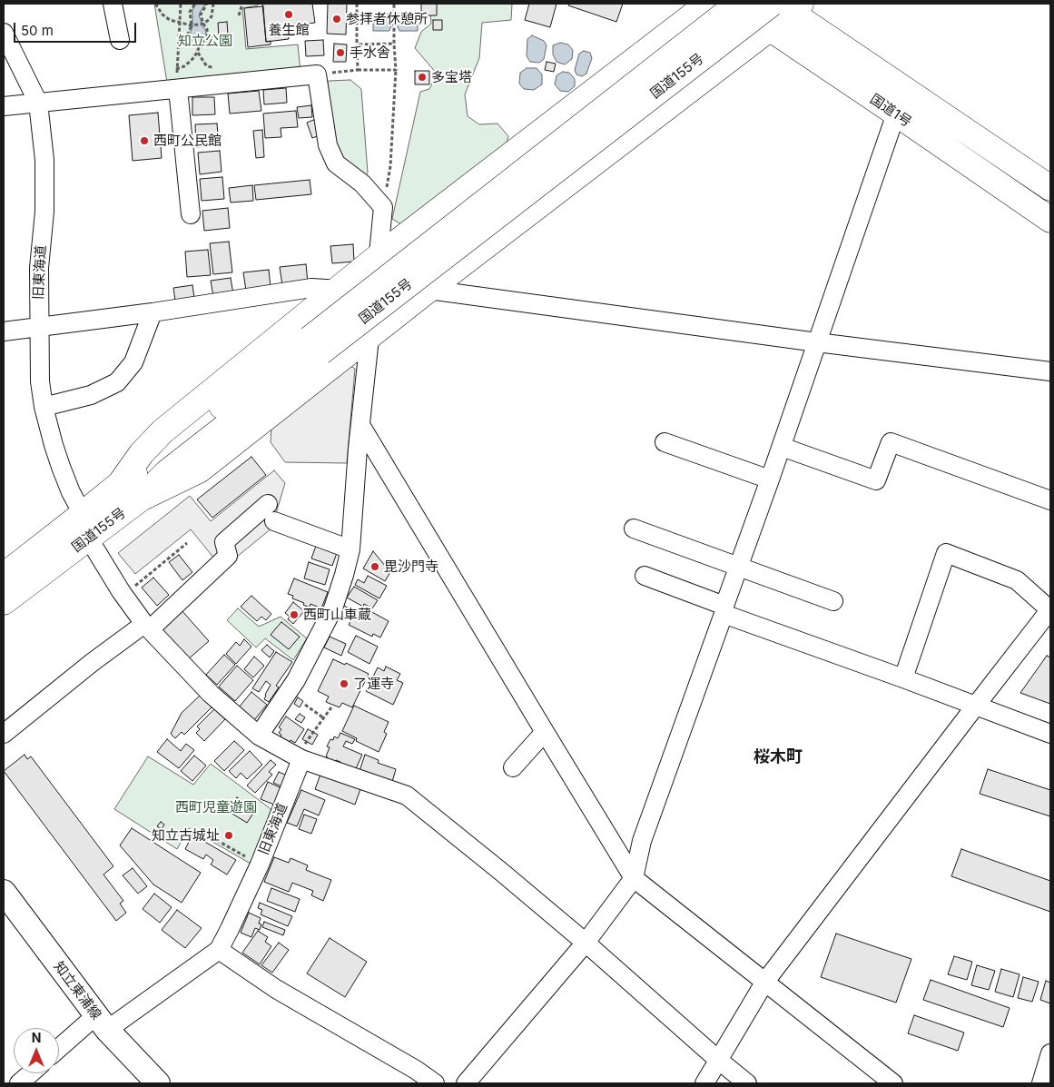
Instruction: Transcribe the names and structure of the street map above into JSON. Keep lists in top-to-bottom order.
{
  "streets": {
    "highway": ["国道155号", "国道1号"],
    "main road": ["知立東浦線"],
    "street": ["旧東海道"]
  },
  "crossings": [
    ["国道155号", "国道1号"],
    ["国道155号", "旧東海道"]
  ],
  "districts": ["桜木町"],
  "parks": ["知立公園", "西町児童遊園"],
  "places": [
    "養生館",
    "参拝者休憩所",
    "手水舎",
    "多宝塔",
    "西町公民館",
    "毘沙門寺",
    "西町山車蔵",
    "了運寺",
    "知立古城址"
  ],
  "scale_bar": "50 m",
  "north": "top"
}
